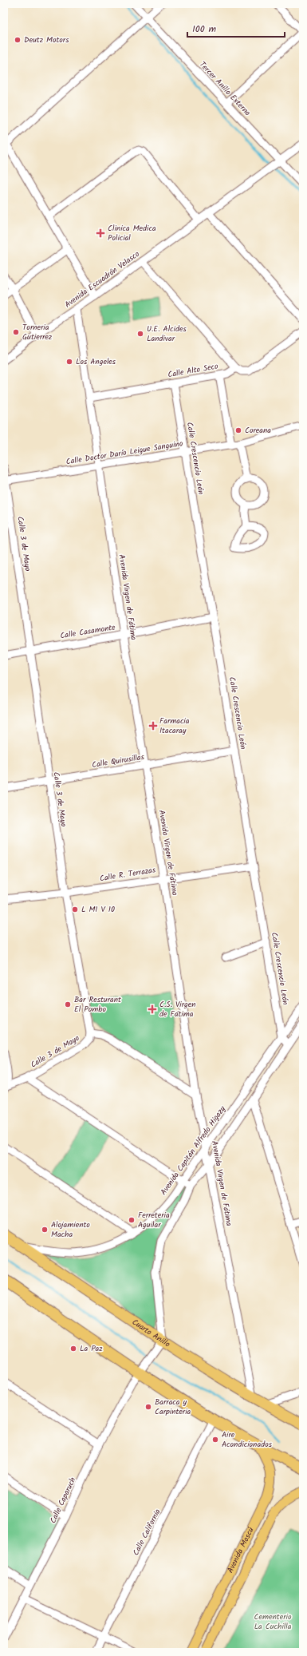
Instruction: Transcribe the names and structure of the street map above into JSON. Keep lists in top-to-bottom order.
{
  "streets": {
    "highway": ["Cuarto Anillo"],
    "main road": ["Avenida Moscú"],
    "street": [
      "Tercer Anillo Externo",
      "Avenida Escuadrón Velasco",
      "Calle Alto Seco",
      "Calle Doctor Darío Leigue Sanguino",
      "Calle Crescencio León",
      "Calle 3 de Mayo",
      "Avenida Virgen de Fátima",
      "Calle Casamonte",
      "Calle Quirusillas",
      "Calle R. Terrazas",
      "Avenida Capitán Alfredo Higazy",
      "Calle Caparuch",
      "Calle California"
    ]
  },
  "crossings": [
    ["Tercer Anillo Externo", "Avenida Escuadrón Velasco"],
    ["Avenida Escuadrón Velasco", "Avenida Virgen de Fátima"],
    ["Calle Alto Seco", "Calle Crescencio León"],
    ["Calle Alto Seco", "Avenida Virgen de Fátima"],
    ["Calle Doctor Darío Leigue Sanguino", "Calle Crescencio León"],
    ["Calle Doctor Darío Leigue Sanguino", "Calle 3 de Mayo"],
    ["Calle Doctor Darío Leigue Sanguino", "Avenida Virgen de Fátima"],
    ["Calle Crescencio León", "Calle Casamonte"],
    ["Calle Crescencio León", "Calle Quirusillas"],
    ["Calle Crescencio León", "Calle R. Terrazas"],
    ["Calle Crescencio León", "Avenida Capitán Alfredo Higazy"],
    ["Calle 3 de Mayo", "Calle Casamonte"],
    ["Calle 3 de Mayo", "Calle Quirusillas"],
    ["Calle 3 de Mayo", "Calle R. Terrazas"],
    ["Avenida Virgen de Fátima", "Calle Casamonte"],
    ["Avenida Virgen de Fátima", "Calle Quirusillas"],
    ["Avenida Virgen de Fátima", "Calle R. Terrazas"],
    ["Avenida Virgen de Fátima", "Avenida Capitán Alfredo Higazy"],
    ["Avenida Virgen de Fátima", "Cuarto Anillo"],
    ["Avenida Capitán Alfredo Higazy", "Cuarto Anillo"]
  ],
  "parks": ["Cementerio La Cuchilla"],
  "places": {
    "other": [
      "Deutz Motors",
      "Torneria Gutierrez",
      "U.E. Alcides Landivar",
      "Los Angeles",
      "Coreana",
      "L MI V 10",
      "Bar Resturant El Pombo",
      "Ferreteria Aguilar",
      "Alojamiento Macha",
      "La Paz",
      "Barraca y Carpinteria",
      "Aire Acondicionados"
    ],
    "health": ["Clinica Medica Policial", "Farmacia Itacaray", "C.S. Virgen de Fátima"]
  },
  "scale_bar": "100 m"
}
